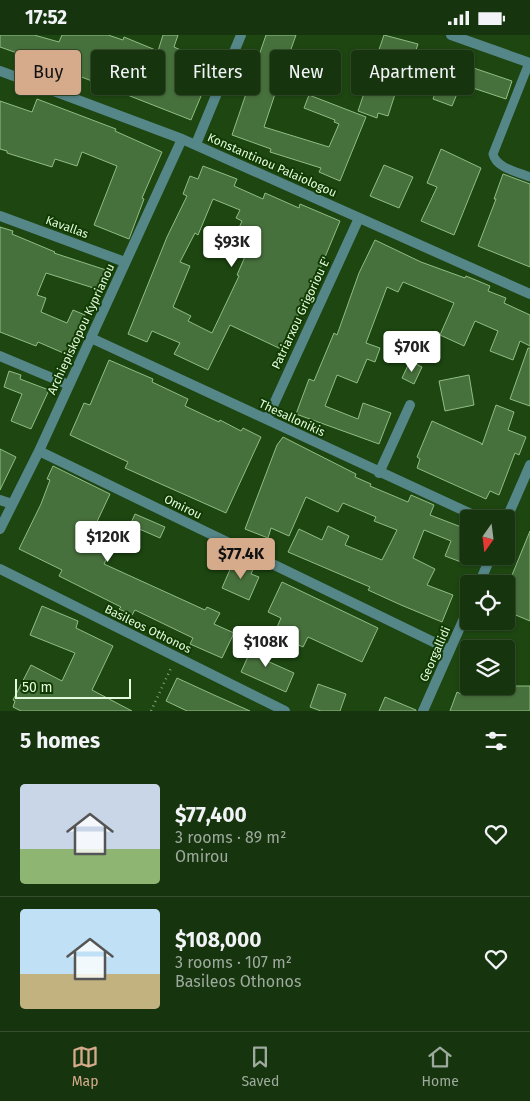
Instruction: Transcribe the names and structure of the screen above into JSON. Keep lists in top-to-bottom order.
{
  "streets": {
    "street": [
      "Konstantinou Palaiologou",
      "Kavallas",
      "Patriarxou Grigoriou E'",
      "Archiepiskopou Kyprianou",
      "Thesallonikis",
      "Omirou",
      "Basileos Othonos",
      "Georgallidi"
    ]
  },
  "crossings": [
    ["Konstantinou Palaiologou", "Patriarxou Grigoriou E'"],
    ["Konstantinou Palaiologou", "Archiepiskopou Kyprianou"],
    ["Kavallas", "Archiepiskopou Kyprianou"],
    ["Patriarxou Grigoriou E'", "Thesallonikis"],
    ["Archiepiskopou Kyprianou", "Thesallonikis"],
    ["Archiepiskopou Kyprianou", "Omirou"],
    ["Omirou", "Georgallidi"]
  ],
  "scale_bar": "50 m",
  "north": "bottom",
  "page": {
    "status": "17:52",
    "chip": [
      "Buy",
      "Rent",
      "Filters",
      "New",
      "Apartment"
    ],
    "price": [
      "$93K",
      "$70K",
      "$120K",
      "$77.4K",
      "$108K"
    ],
    "scale": "50 m",
    "heading": "5 homes",
    "list": [
      {
        "name": "$77,400",
        "note": "3 rooms · 89 m² · Omirou"
      },
      {
        "name": "$108,000",
        "note": "3 rooms · 107 m² · Basileos Othonos"
      }
    ],
    "tabs": ["Map", "Saved", "Home"]
  }
}
